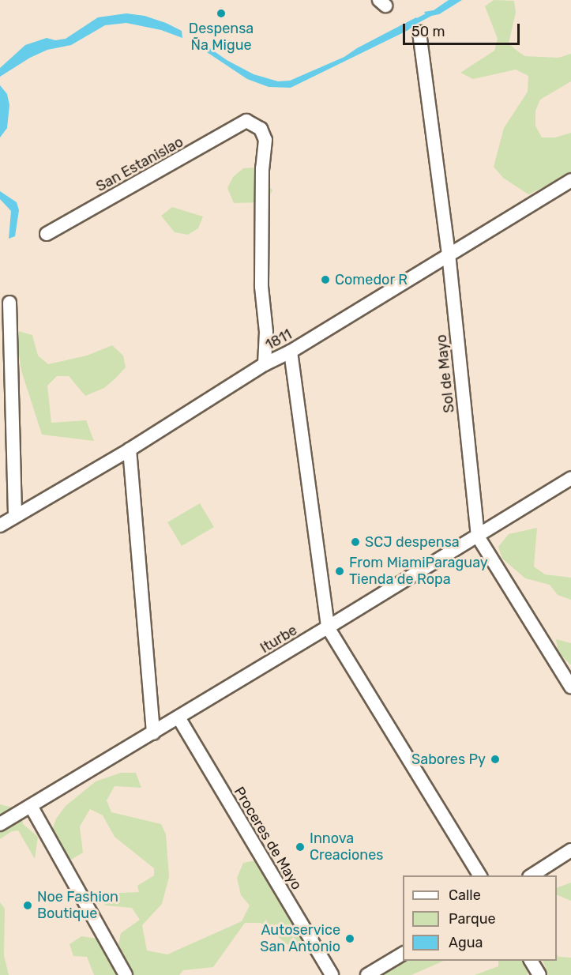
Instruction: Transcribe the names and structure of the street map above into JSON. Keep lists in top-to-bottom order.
{
  "streets": {
    "street": [
      "San Estanislao",
      "1811",
      "Sol de Mayo",
      "Iturbe",
      "Proceres de Mayo"
    ]
  },
  "crossings": [
    ["San Estanislao", "1811"],
    ["1811", "Sol de Mayo"],
    ["Sol de Mayo", "Iturbe"],
    ["Iturbe", "Proceres de Mayo"]
  ],
  "places": [
    "Despensa Ña Migue",
    "Comedor R",
    "SCJ despensa",
    "From MiamiParaguay Tienda de Ropa",
    "Sabores Py",
    "Innova Creaciones",
    "Noe Fashion Boutique",
    "Autoservice San Antonio"
  ],
  "legend": ["Calle", "Parque", "Agua"],
  "scale_bar": "50 m"
}
